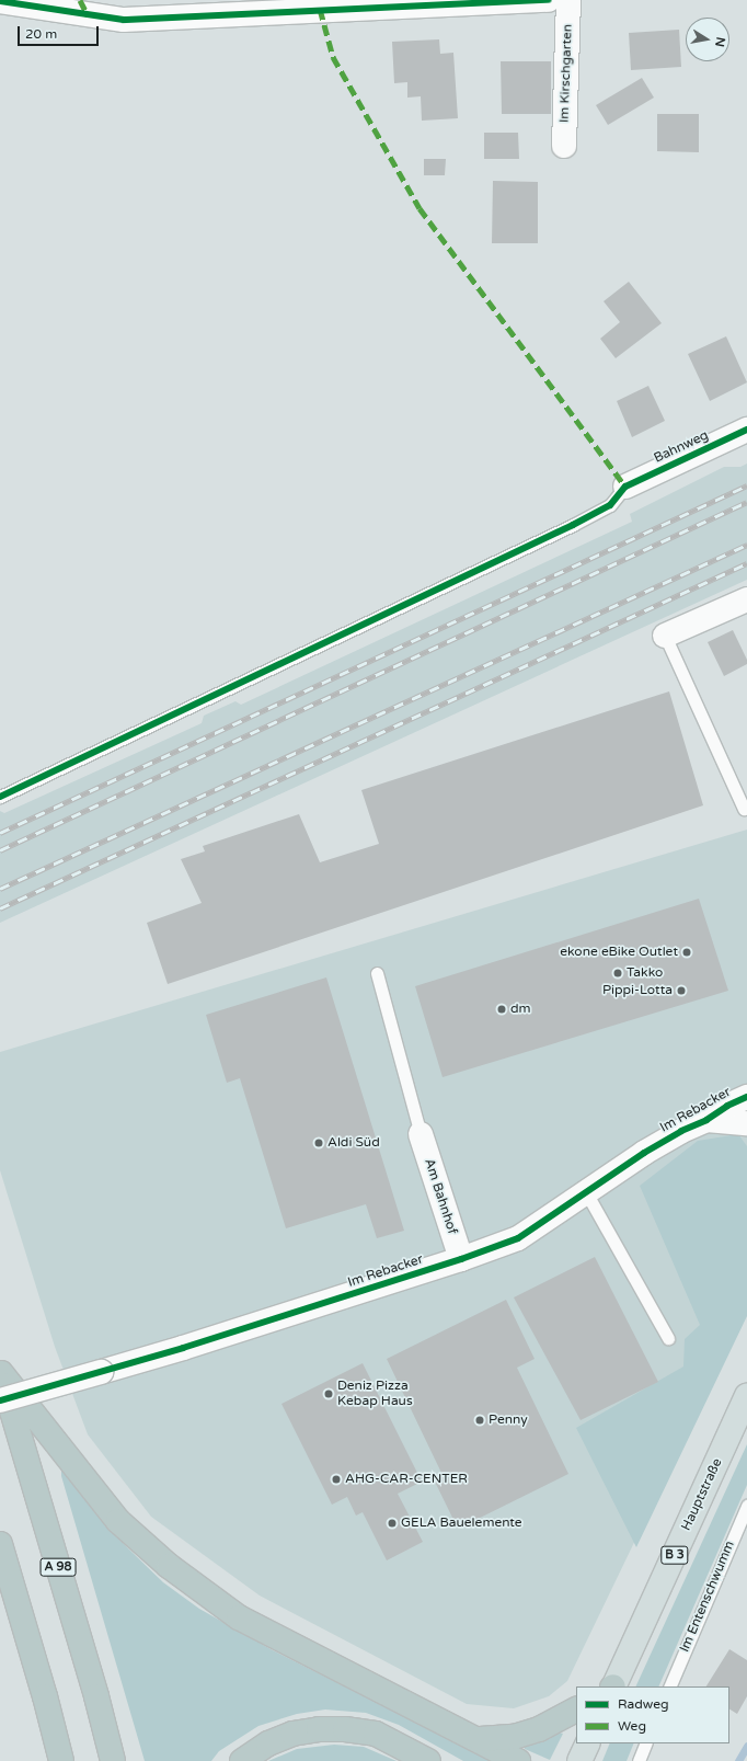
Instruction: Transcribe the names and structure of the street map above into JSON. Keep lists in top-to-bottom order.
{
  "streets": {
    "highway": ["A 98"],
    "main road": ["Hauptstraße", "B 3"],
    "street": [
      "Im Kirschgarten",
      "Bahnweg",
      "Im Rebacker",
      "Am Bahnhof"
    ],
    "lane": ["Im Entenschwumm"]
  },
  "crossings": [
    ["Im Rebacker", "Am Bahnhof"]
  ],
  "places": [
    "ekone eBike Outlet",
    "Takko",
    "Pippi-Lotta",
    "dm",
    "Aldi Süd",
    "Deniz Pizza Kebap Haus",
    "Penny",
    "AHG-CAR-CENTER",
    "GELA Bauelemente"
  ],
  "legend": ["Radweg", "Weg"],
  "scale_bar": "20 m",
  "north": "right"
}
